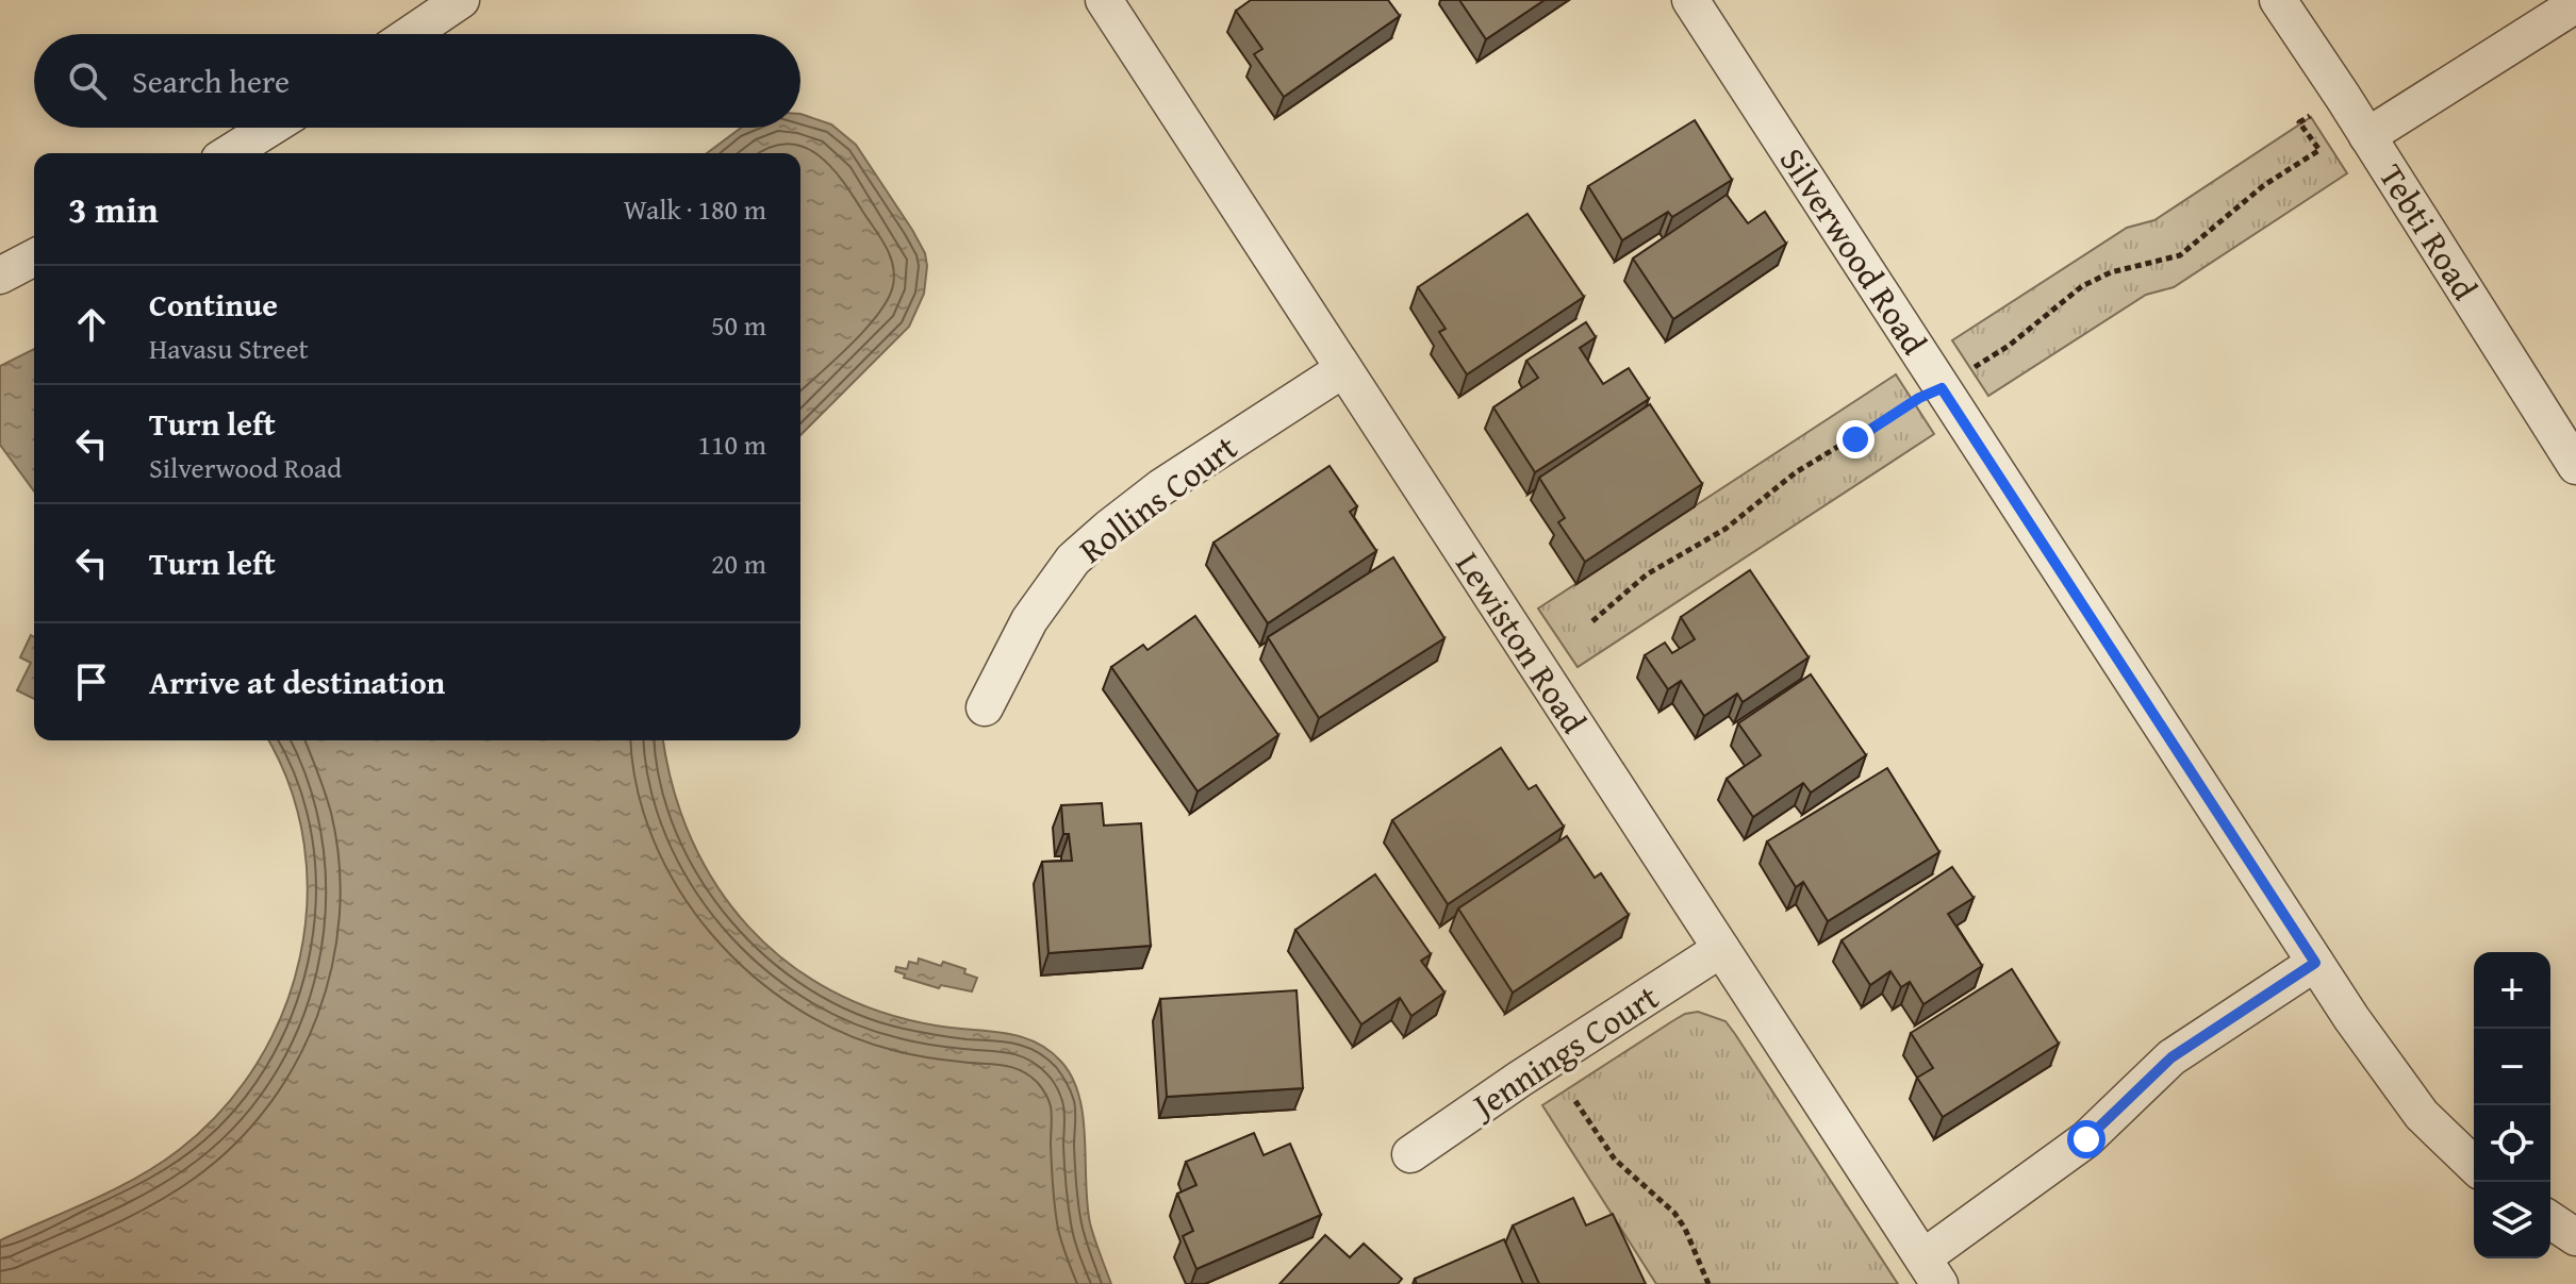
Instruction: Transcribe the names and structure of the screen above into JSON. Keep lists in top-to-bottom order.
{
  "streets": {
    "street": [
      "Tebti Road",
      "Silverwood Road",
      "Rollins Court",
      "Lewiston Road",
      "Jennings Court"
    ]
  },
  "crossings": [
    ["Rollins Court", "Lewiston Road"],
    ["Lewiston Road", "Jennings Court"]
  ],
  "page": {
    "search": "Search here",
    "heading": ["3 min", "Walk · 180 m"],
    "list": [
      ["Continue", "Havasu Street", "50 m"],
      ["Turn left", "Silverwood Road", "110 m"],
      ["Turn left", "20 m"],
      "Arrive at destination"
    ],
    "map_buttons": ["+", "−"]
  }
}
